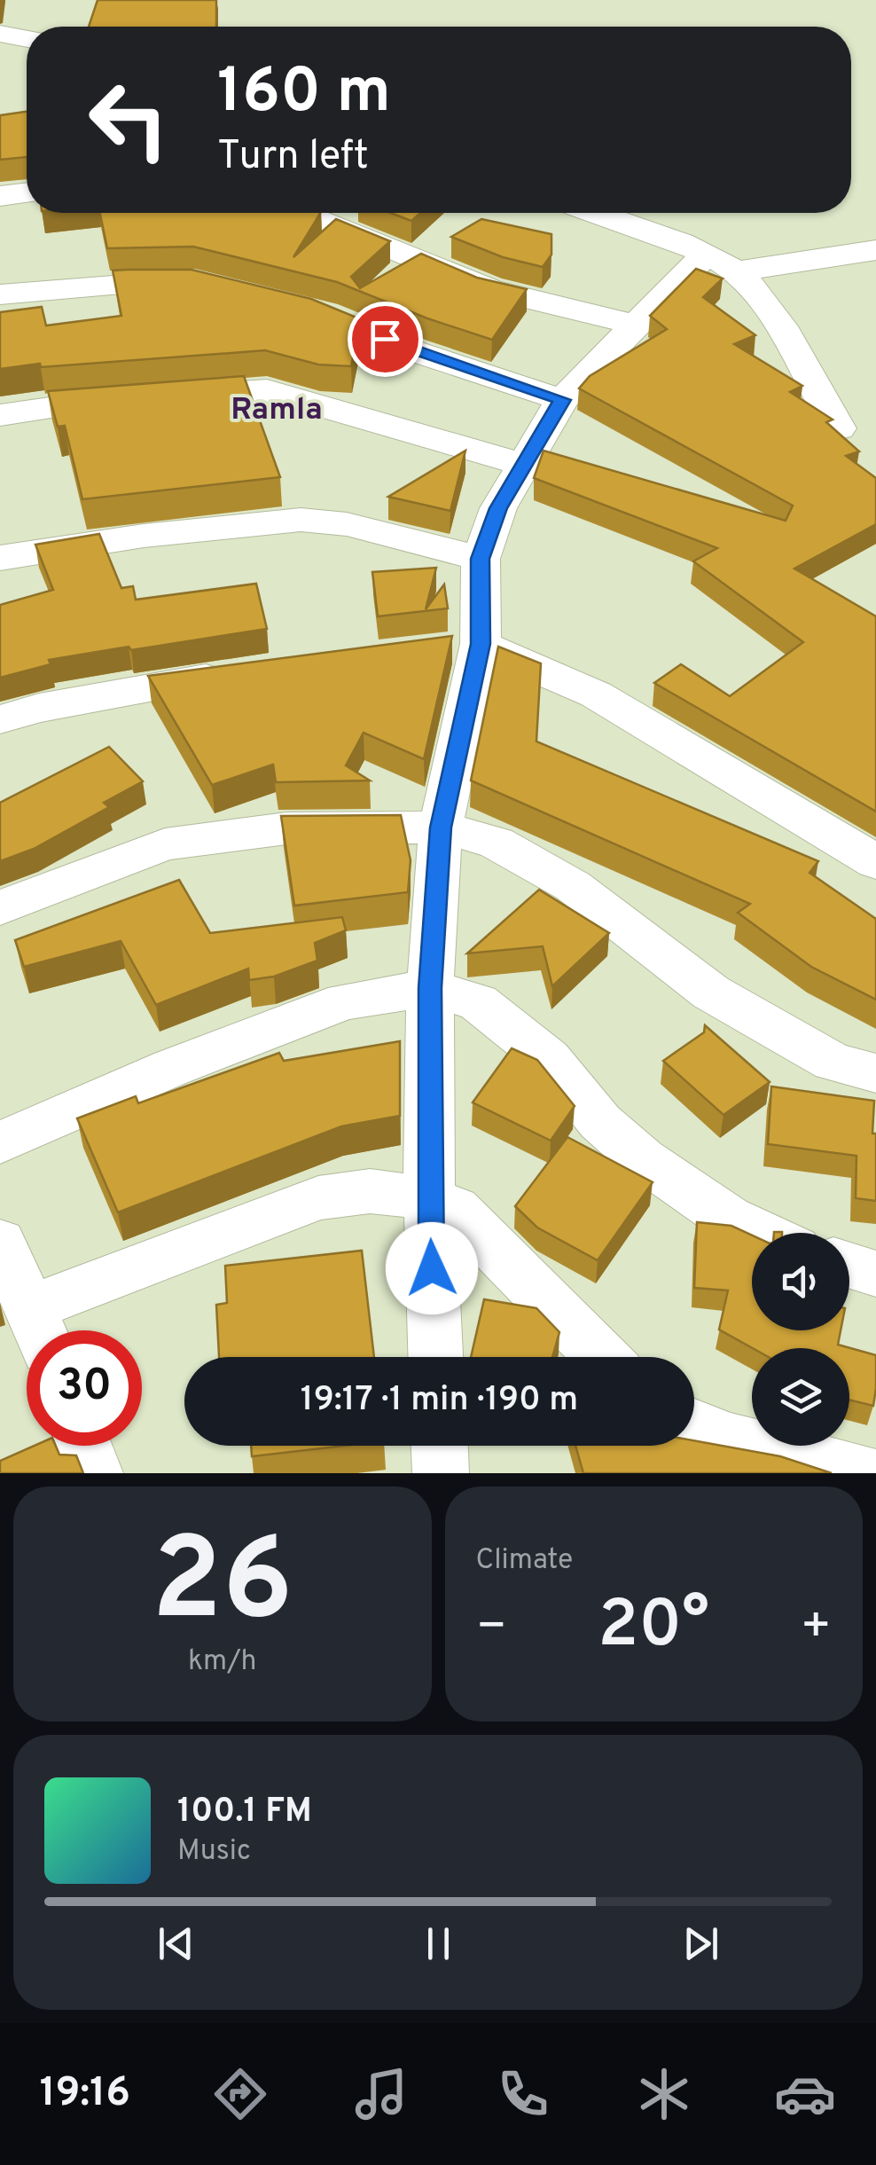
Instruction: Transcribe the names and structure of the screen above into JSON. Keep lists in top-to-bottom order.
{
  "districts": ["Ramla"],
  "page": {
    "turn": ["160 m", "Turn left"],
    "limit": "30",
    "trip": "19:17 · 1 min · 190 m",
    "tile": [
      ["26", "km/h"],
      "Climate"
    ],
    "heat": ["−", "20°", "+"],
    "song": ["100.1 FM", "Music"],
    "tabs": "19:16"
  }
}
